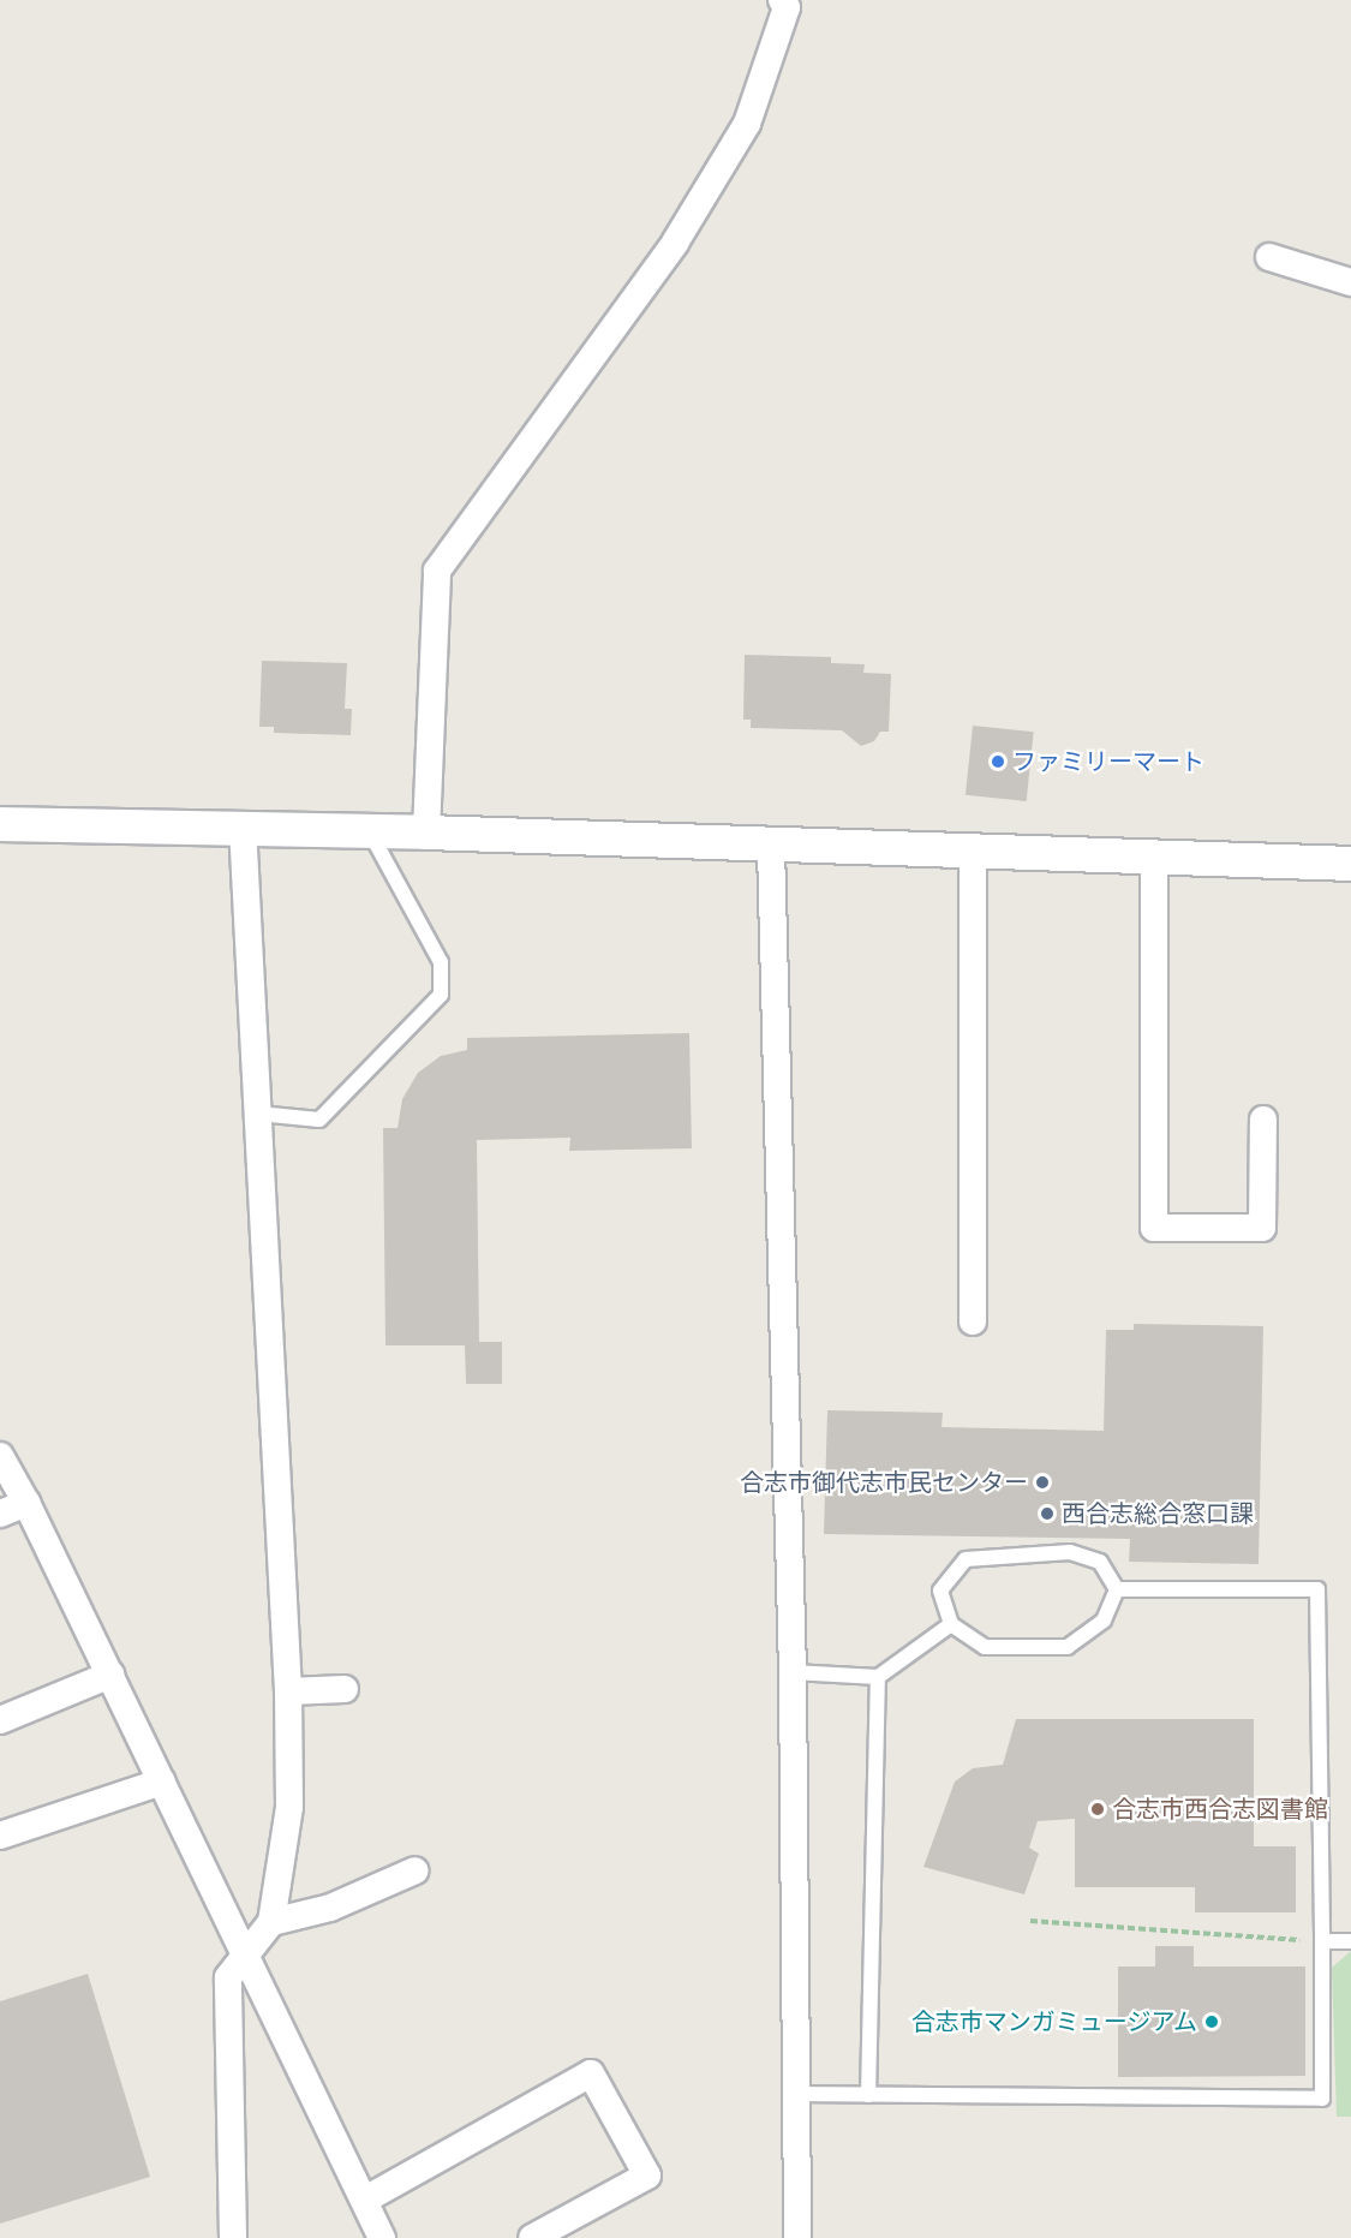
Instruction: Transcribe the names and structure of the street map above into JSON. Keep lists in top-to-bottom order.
{
  "places": [
    "ファミリーマート",
    "合志市御代志市民センター",
    "西合志総合窓口課",
    "合志市西合志図書館",
    "合志市マンガミュージアム"
  ]
}
